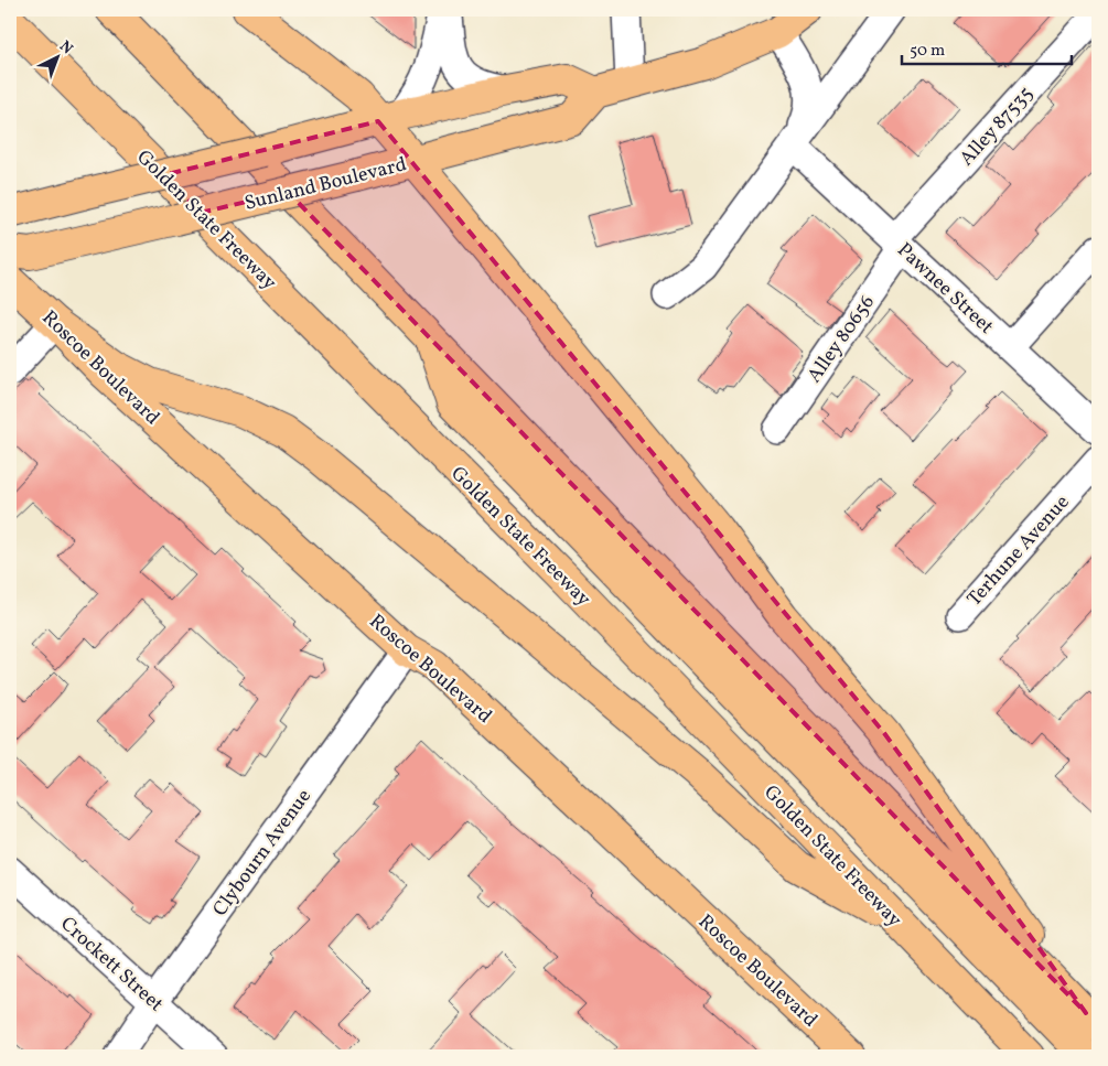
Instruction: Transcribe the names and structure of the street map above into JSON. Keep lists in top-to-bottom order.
{
  "streets": {
    "main road": ["Sunland Boulevard", "Golden State Freeway", "Roscoe Boulevard"],
    "street": [
      "Alley 87535",
      "Pawnee Street",
      "Alley 80656",
      "Terhune Avenue",
      "Clybourn Avenue",
      "Crockett Street"
    ]
  },
  "crossings": [
    ["Alley 87535", "Pawnee Street"],
    ["Alley 87535", "Alley 80656"],
    ["Pawnee Street", "Alley 80656"],
    ["Roscoe Boulevard", "Clybourn Avenue"],
    ["Clybourn Avenue", "Crockett Street"]
  ],
  "scale_bar": "50 m",
  "north": "top right"
}
